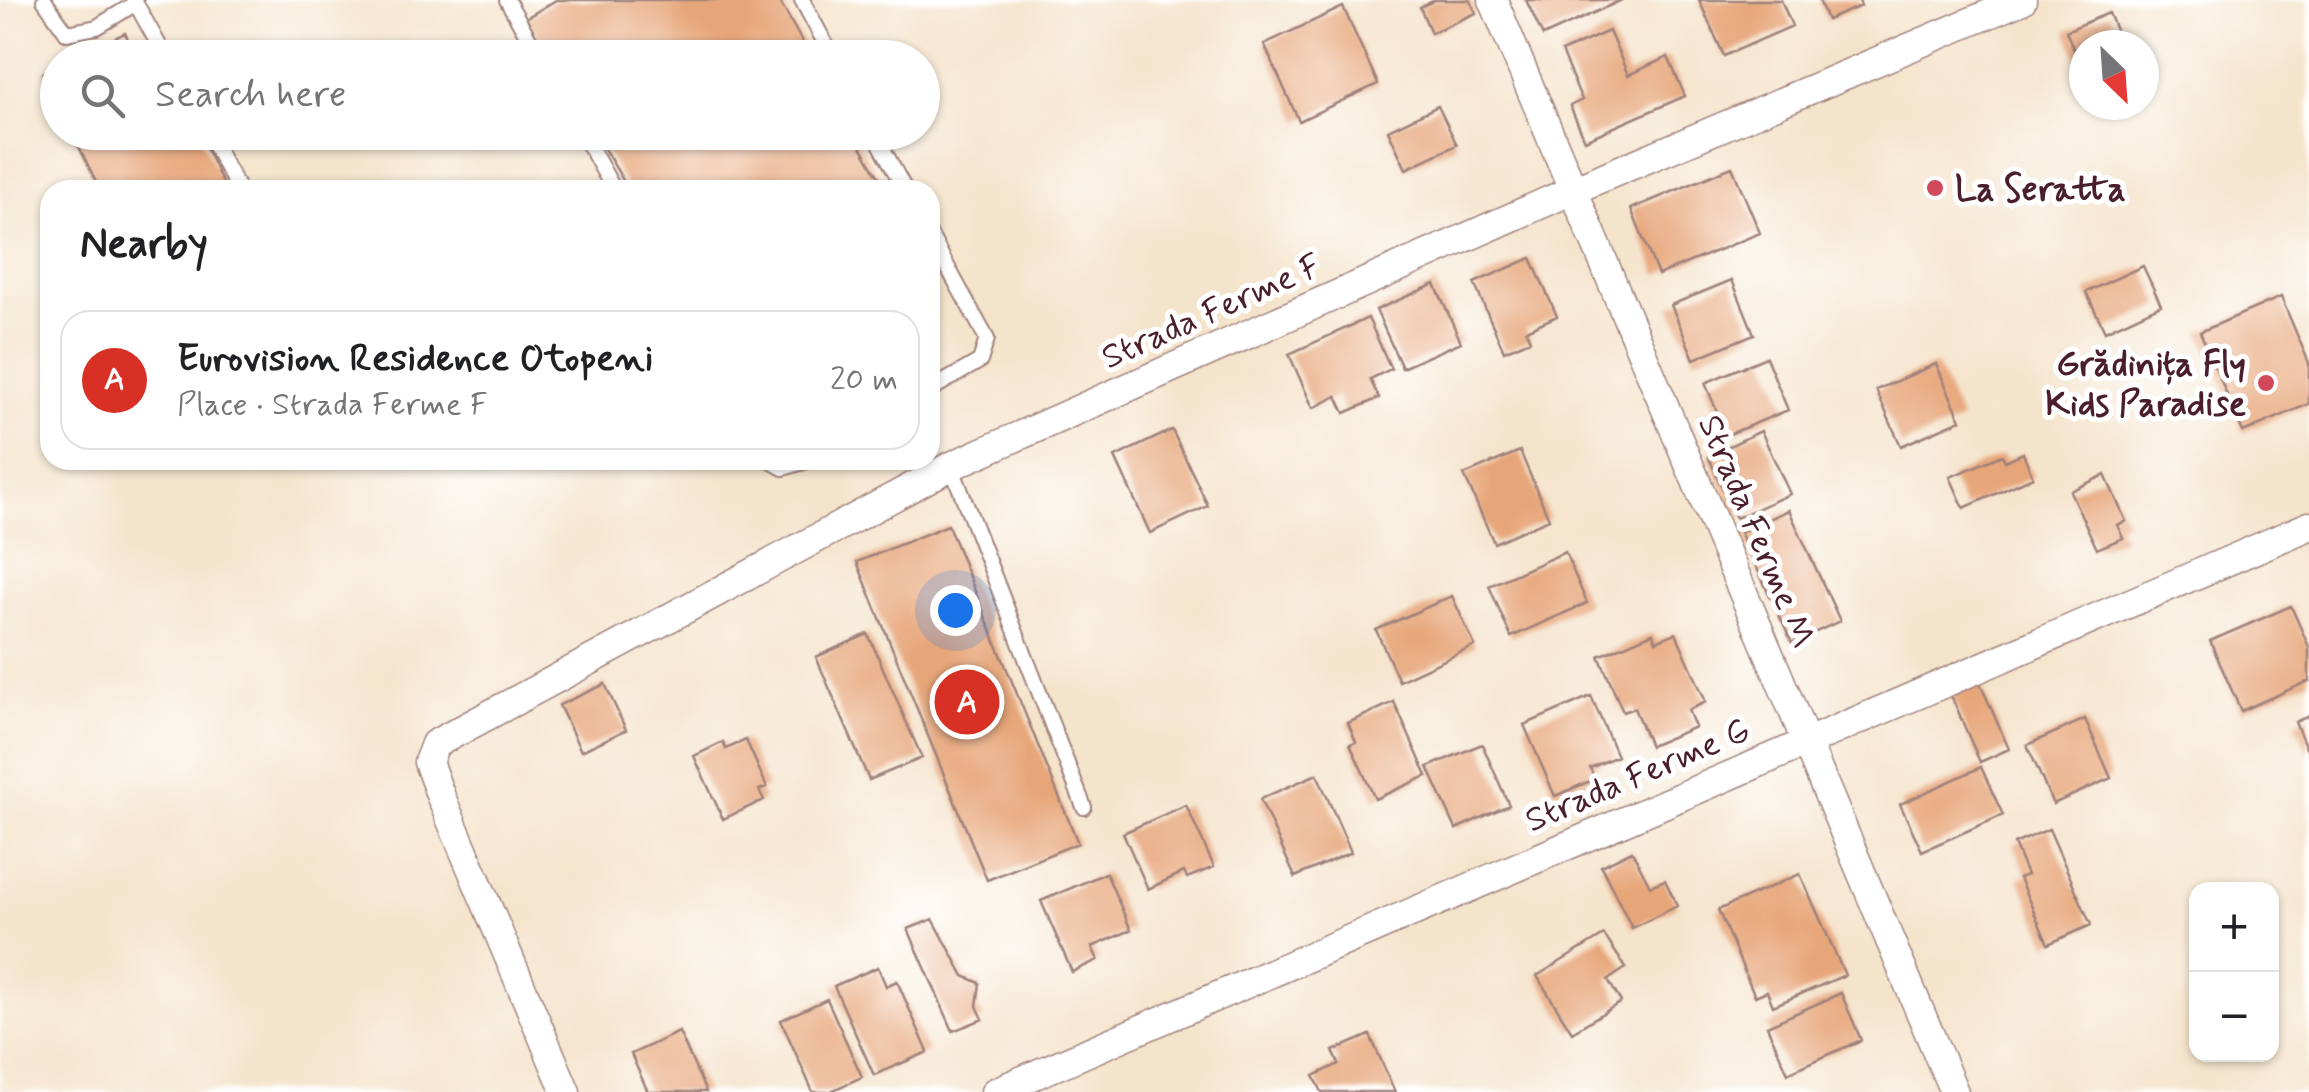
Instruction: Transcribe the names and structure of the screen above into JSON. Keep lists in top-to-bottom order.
{
  "streets": {
    "street": ["Strada Ferme F", "Strada Ferme M", "Strada Ferme G"]
  },
  "crossings": [
    ["Strada Ferme F", "Strada Ferme M"],
    ["Strada Ferme M", "Strada Ferme G"]
  ],
  "places": ["La Seratta", "Grădinița Fly Kids Paradise"],
  "north": "bottom right",
  "page": {
    "search": "Search here",
    "heading": "Nearby",
    "list": [
      {
        "mark": "A",
        "name": "Eurovision Residence Otopeni",
        "note": "Place · Strada Ferme F",
        "value": "20 m"
      }
    ],
    "pins": "A",
    "map_buttons": ["+", "−"]
  }
}
